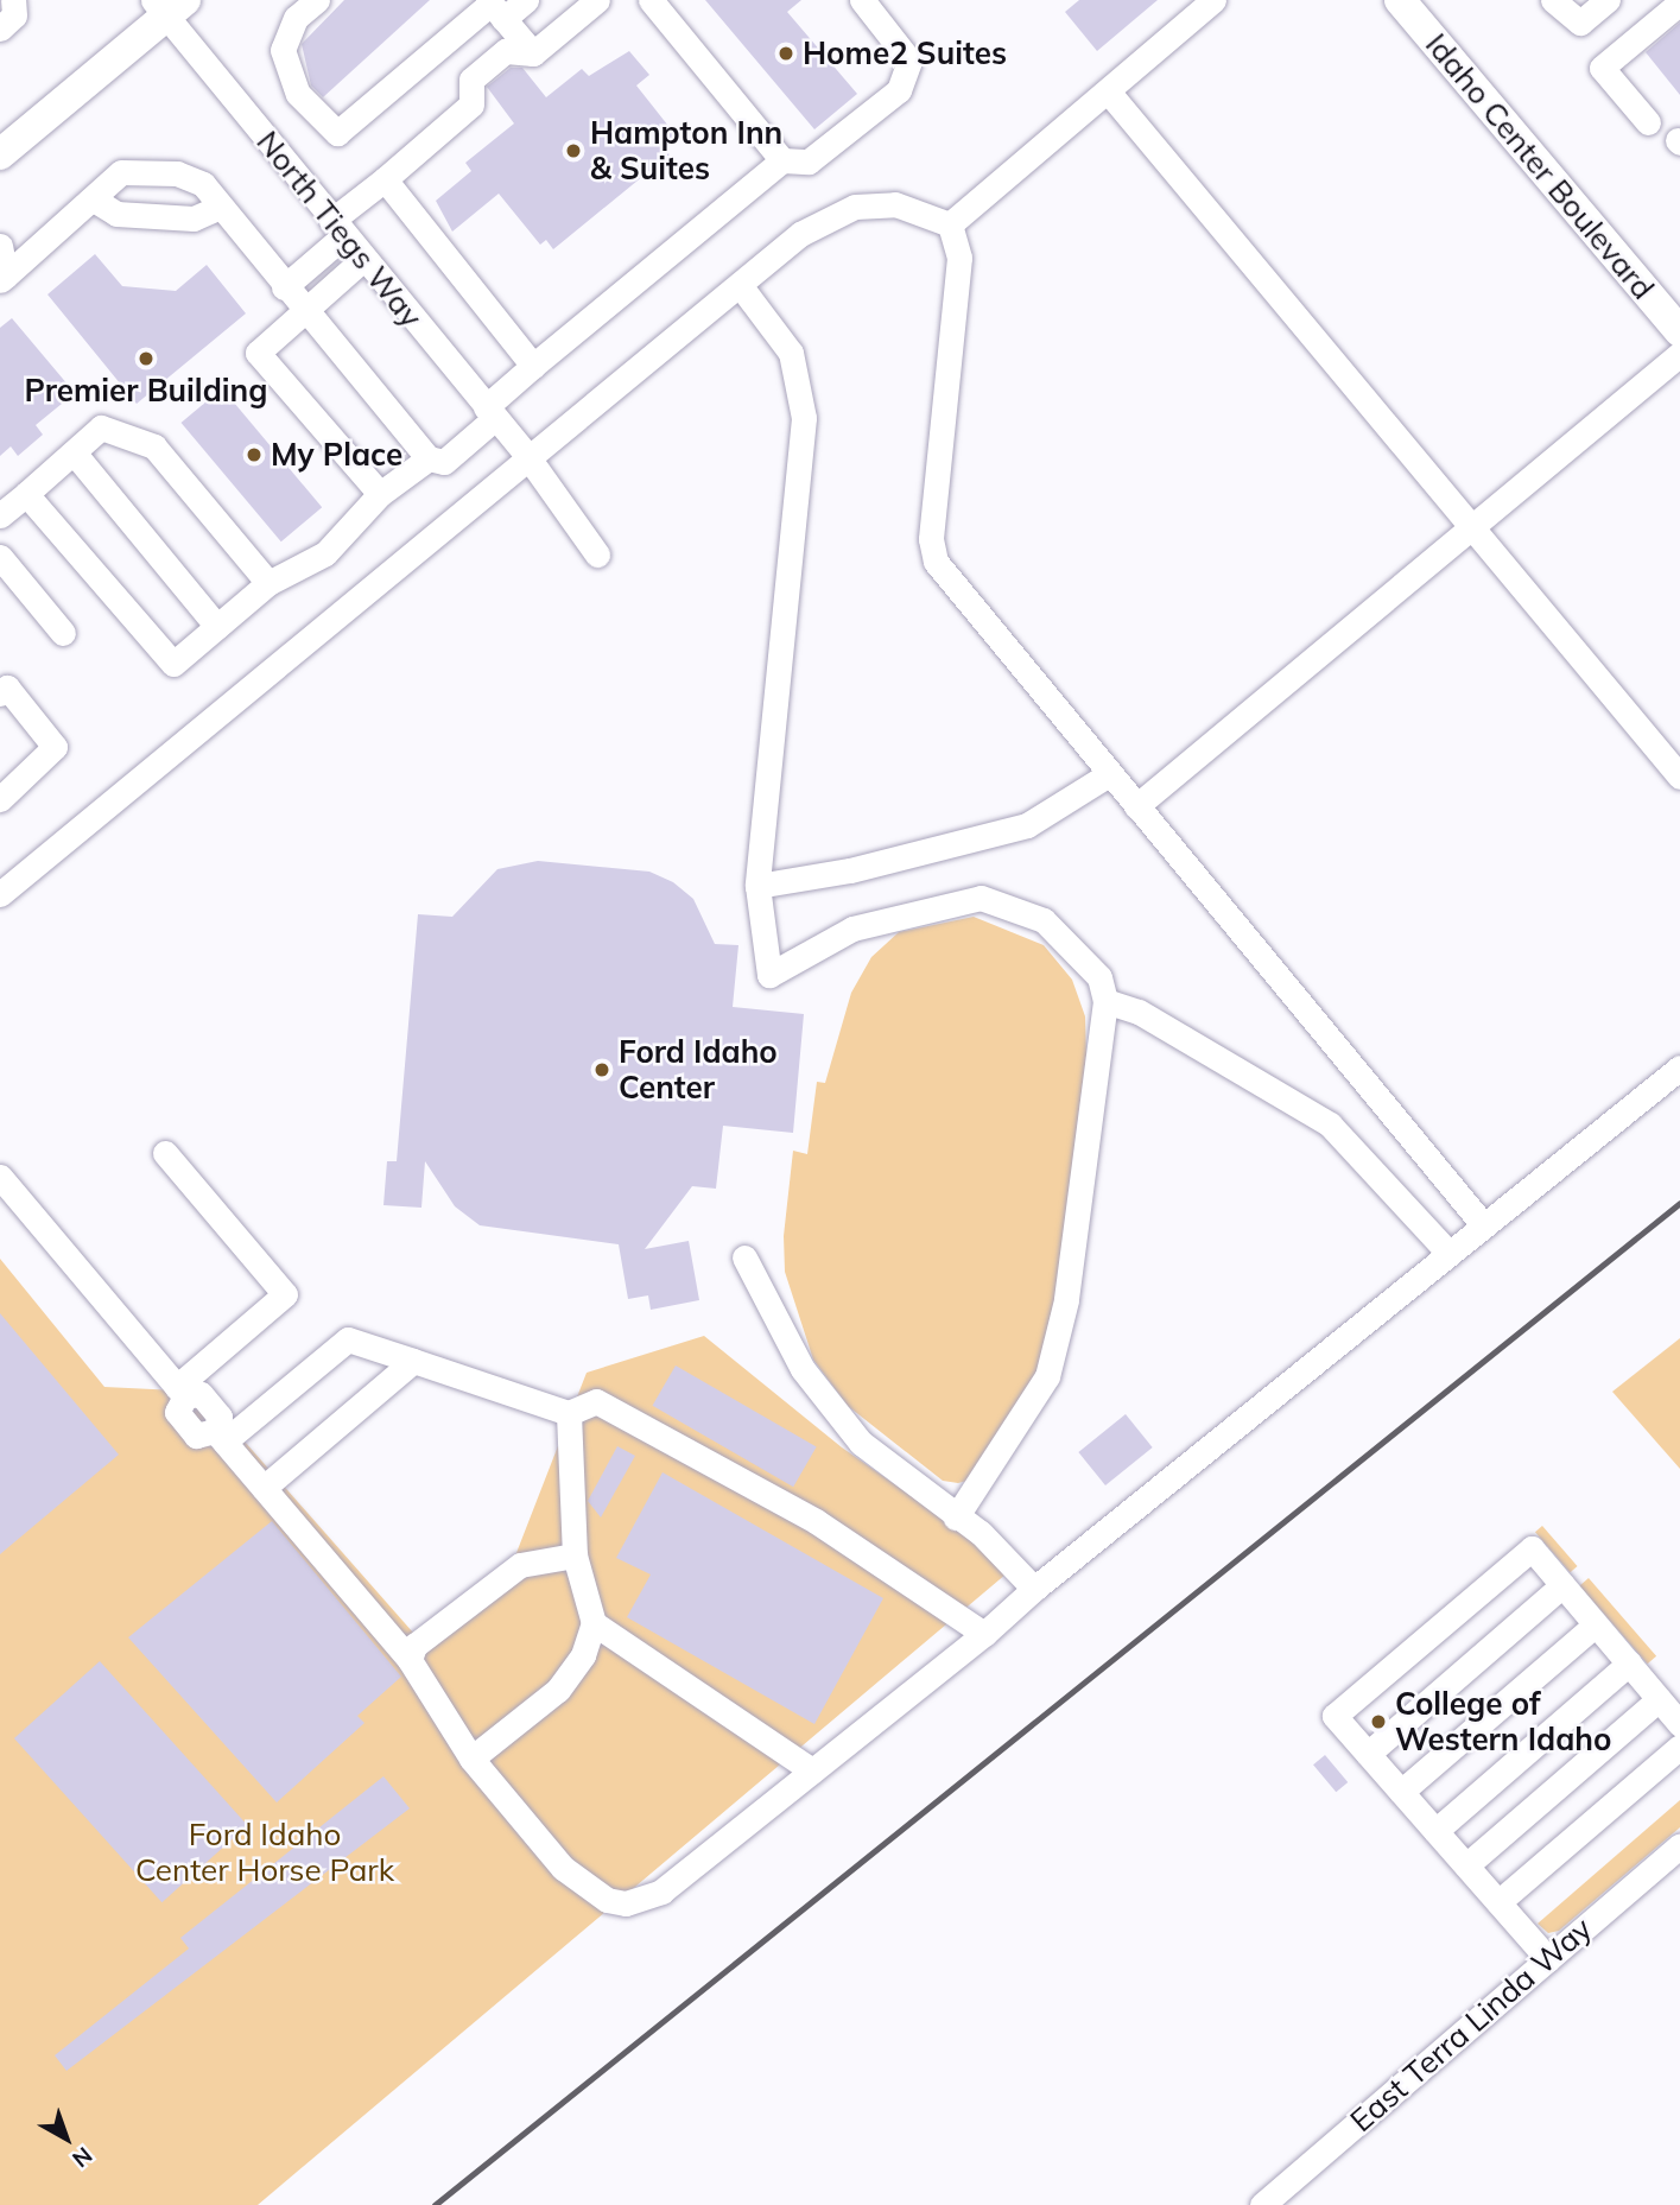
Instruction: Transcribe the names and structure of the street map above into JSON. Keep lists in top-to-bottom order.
{
  "streets": {
    "main road": ["Idaho Center Boulevard"],
    "street": ["North Tiegs Way", "East Terra Linda Way"]
  },
  "parks": ["Ford Idaho Center Horse Park"],
  "places": [
    "Home2 Suites",
    "Hampton Inn & Suites",
    "Premier Building",
    "My Place",
    "Ford Idaho Center",
    "College of Western Idaho"
  ],
  "north": "bottom right"
}
